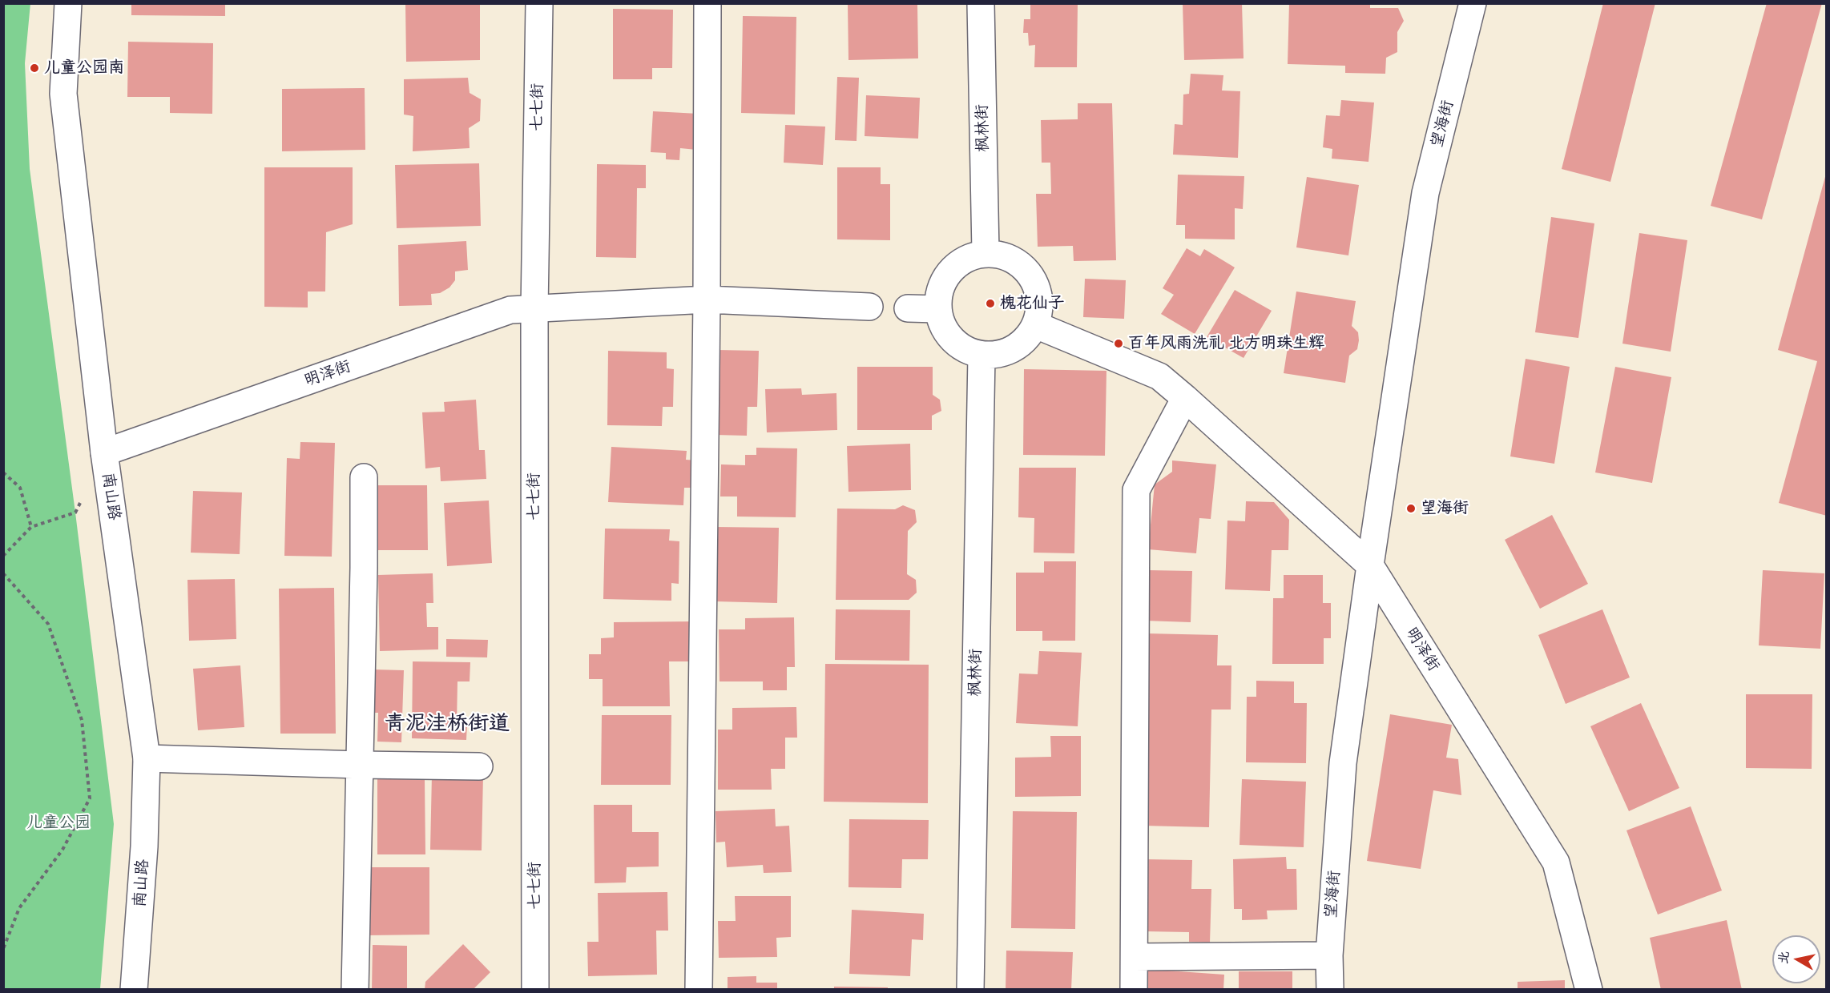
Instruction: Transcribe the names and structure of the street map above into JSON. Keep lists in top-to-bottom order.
{
  "streets": {
    "street": [
      "七七街",
      "望海街",
      "枫林街",
      "明泽街",
      "南山路"
    ]
  },
  "crossings": [
    ["七七街", "明泽街"],
    ["望海街", "明泽街"],
    ["枫林街", "明泽街"],
    ["明泽街", "南山路"]
  ],
  "districts": ["青泥洼桥街道"],
  "parks": ["儿童公园"],
  "places": [
    "儿童公园南",
    "槐花仙子",
    "百年风雨洗礼 北方明珠生辉",
    "望海街"
  ],
  "north": "left"
}
